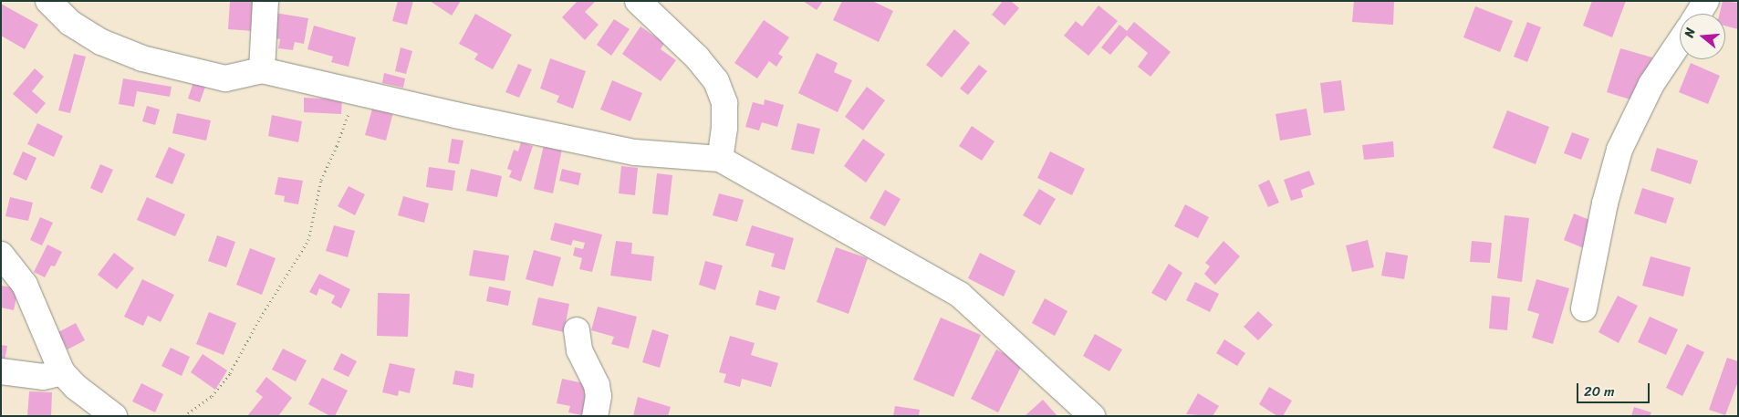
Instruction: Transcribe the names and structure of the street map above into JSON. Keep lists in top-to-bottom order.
{
  "scale_bar": "20 m",
  "north": "left"
}
